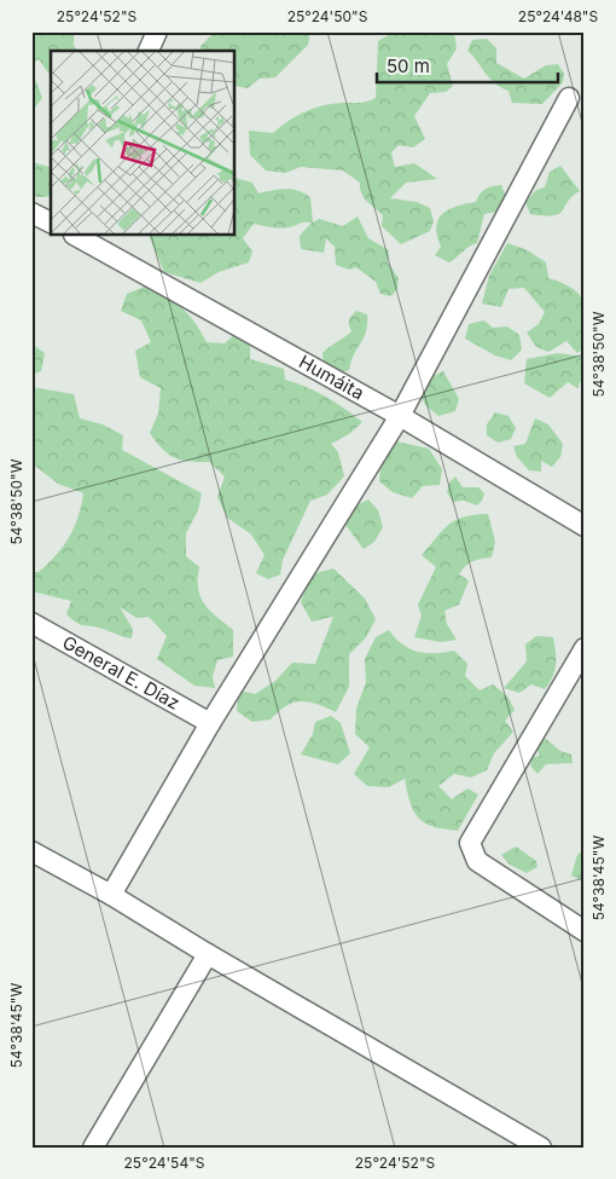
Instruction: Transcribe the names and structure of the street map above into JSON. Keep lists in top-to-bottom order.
{
  "streets": {
    "street": ["Humáita", "General E. Díaz"]
  },
  "scale_bar": "50 m",
  "coordinates": [
    "25°24'52\"S",
    "25°24'50\"S",
    "25°24'48\"S",
    "54°38'50\"W",
    "54°38'45\"W",
    "25°24'54\"S"
  ]
}
